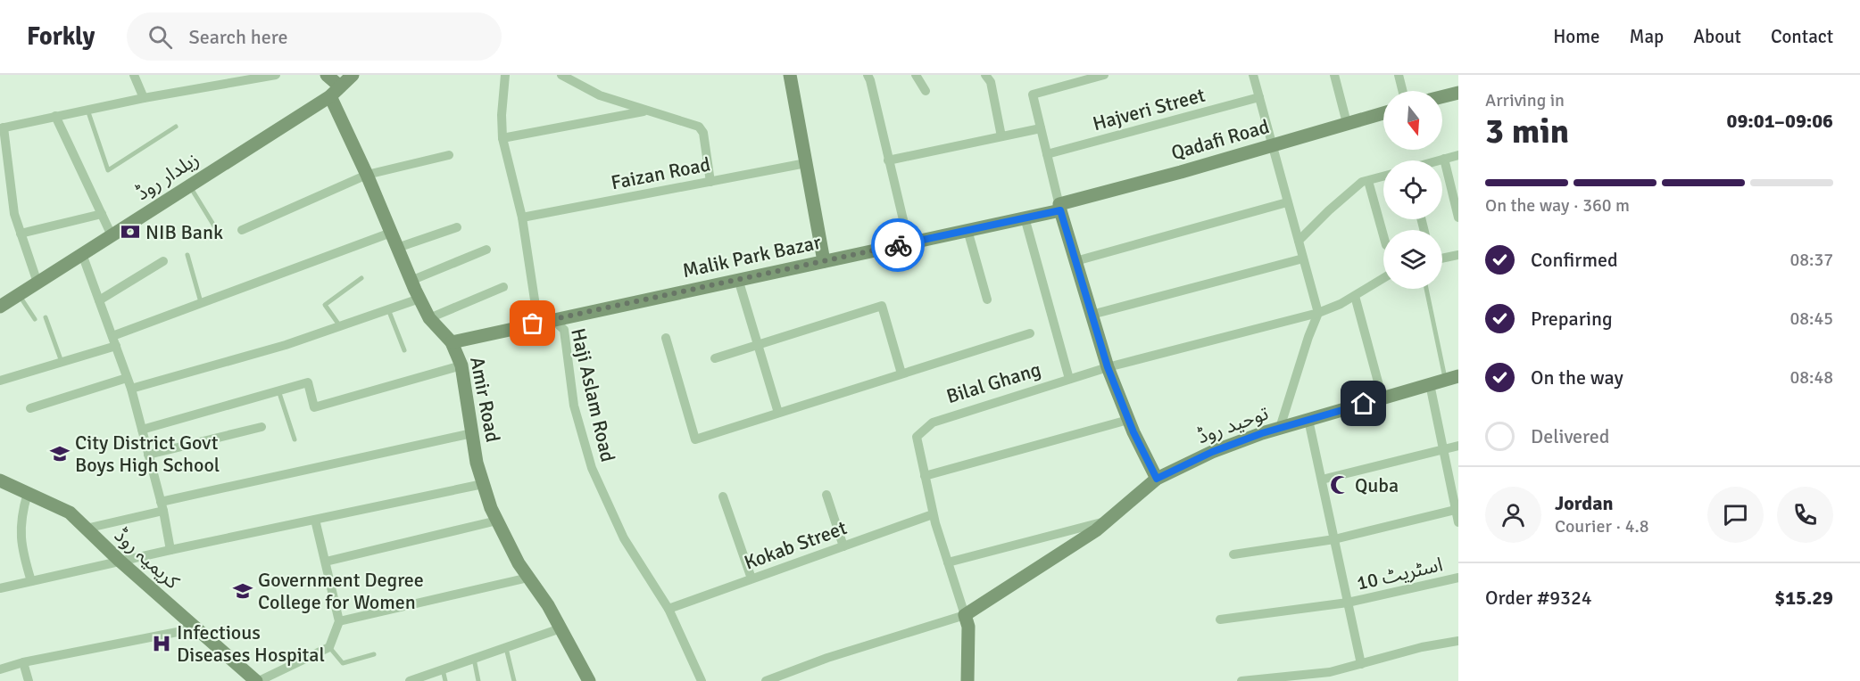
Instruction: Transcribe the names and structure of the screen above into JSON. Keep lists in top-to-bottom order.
{
  "streets": {
    "street": [
      "Hajveri Street",
      "Qadafi Road",
      "Faizan Road",
      "زیلدار روڈ",
      "Malik Park Bazar",
      "Bilal Ghang",
      "Haji Aslam Road",
      "Amir Road",
      "توحید روڈ",
      "Kokab Street",
      "کریمیہ روڈ",
      "اسٹریٹ 10"
    ]
  },
  "crossings": [
    ["Qadafi Road", "Malik Park Bazar"],
    ["Faizan Road", "Haji Aslam Road"],
    ["زیلدار روڈ", "Amir Road"],
    ["Malik Park Bazar", "Haji Aslam Road"],
    ["Malik Park Bazar", "Amir Road"],
    ["Bilal Ghang", "توحید روڈ"],
    ["Bilal Ghang", "Kokab Street"],
    ["Haji Aslam Road", "Kokab Street"]
  ],
  "places": {
    "bank": ["NIB Bank"],
    "school or university": ["City District Govt Boys High School", "Government Degree College for Women"],
    "mosque": ["Quba"],
    "hospital": ["Infectious Diseases Hospital"]
  },
  "north": "bottom",
  "page": {
    "header": "Forkly",
    "search": "Search here",
    "nav": [
      "Home",
      "Map",
      "About",
      "Contact"
    ],
    "heading": ["3 min", "Arriving in", "09:01–09:06"],
    "panel": [
      "Jordan",
      "Courier · 4.8",
      "Order #9324",
      "$15.29"
    ],
    "bar": "On the way · 360 m",
    "list": [
      ["Confirmed", "08:37"],
      ["Preparing", "08:45"],
      ["On the way", "08:48"],
      "Delivered"
    ]
  }
}
